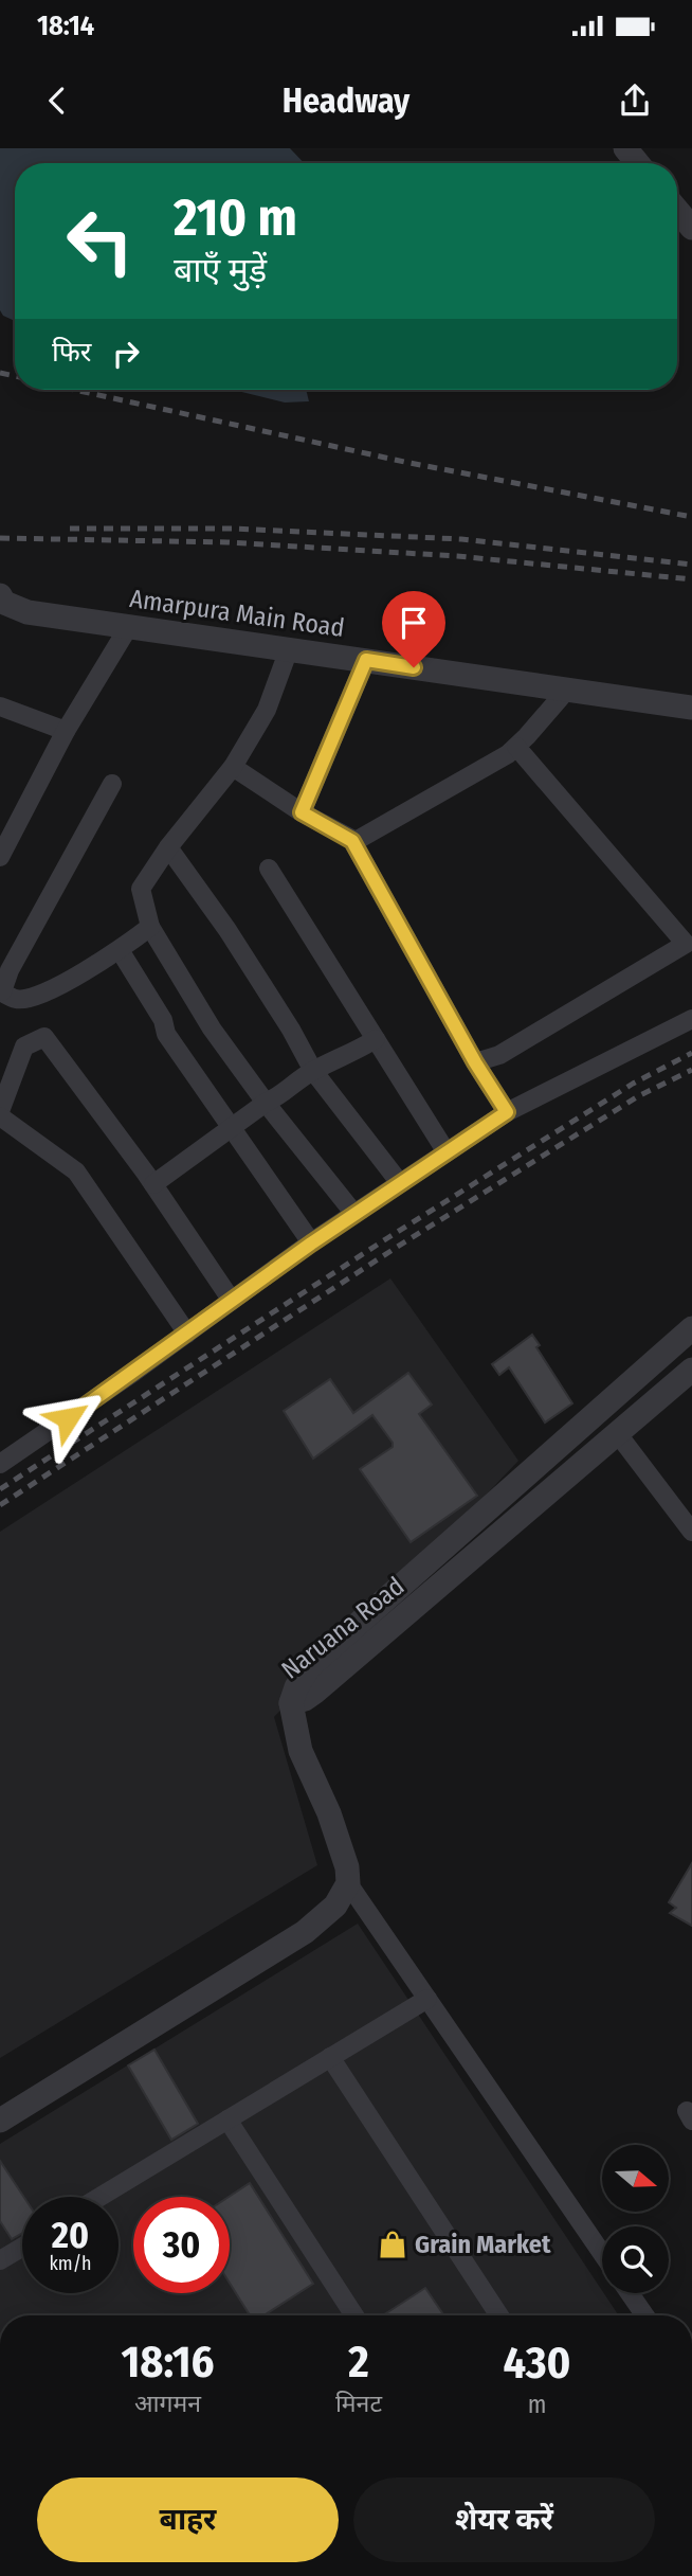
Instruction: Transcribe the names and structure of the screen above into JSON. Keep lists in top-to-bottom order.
{
  "streets": {
    "street": ["Amarpura Main Road", "Naruana Road"]
  },
  "places": {
    "shop": ["Grain Market"]
  },
  "north": "right",
  "page": {
    "status": "18:14",
    "header": "Headway",
    "turn": ["210 m", "बाएँ मुड़ें"],
    "then": "फिर",
    "speed": "20 km/h",
    "limit": "30",
    "eta": [
      "18:16",
      "आगमन",
      "2",
      "मिनट",
      "430",
      "m"
    ],
    "buttons": ["बाहर", "शेयर करें"]
  }
}
